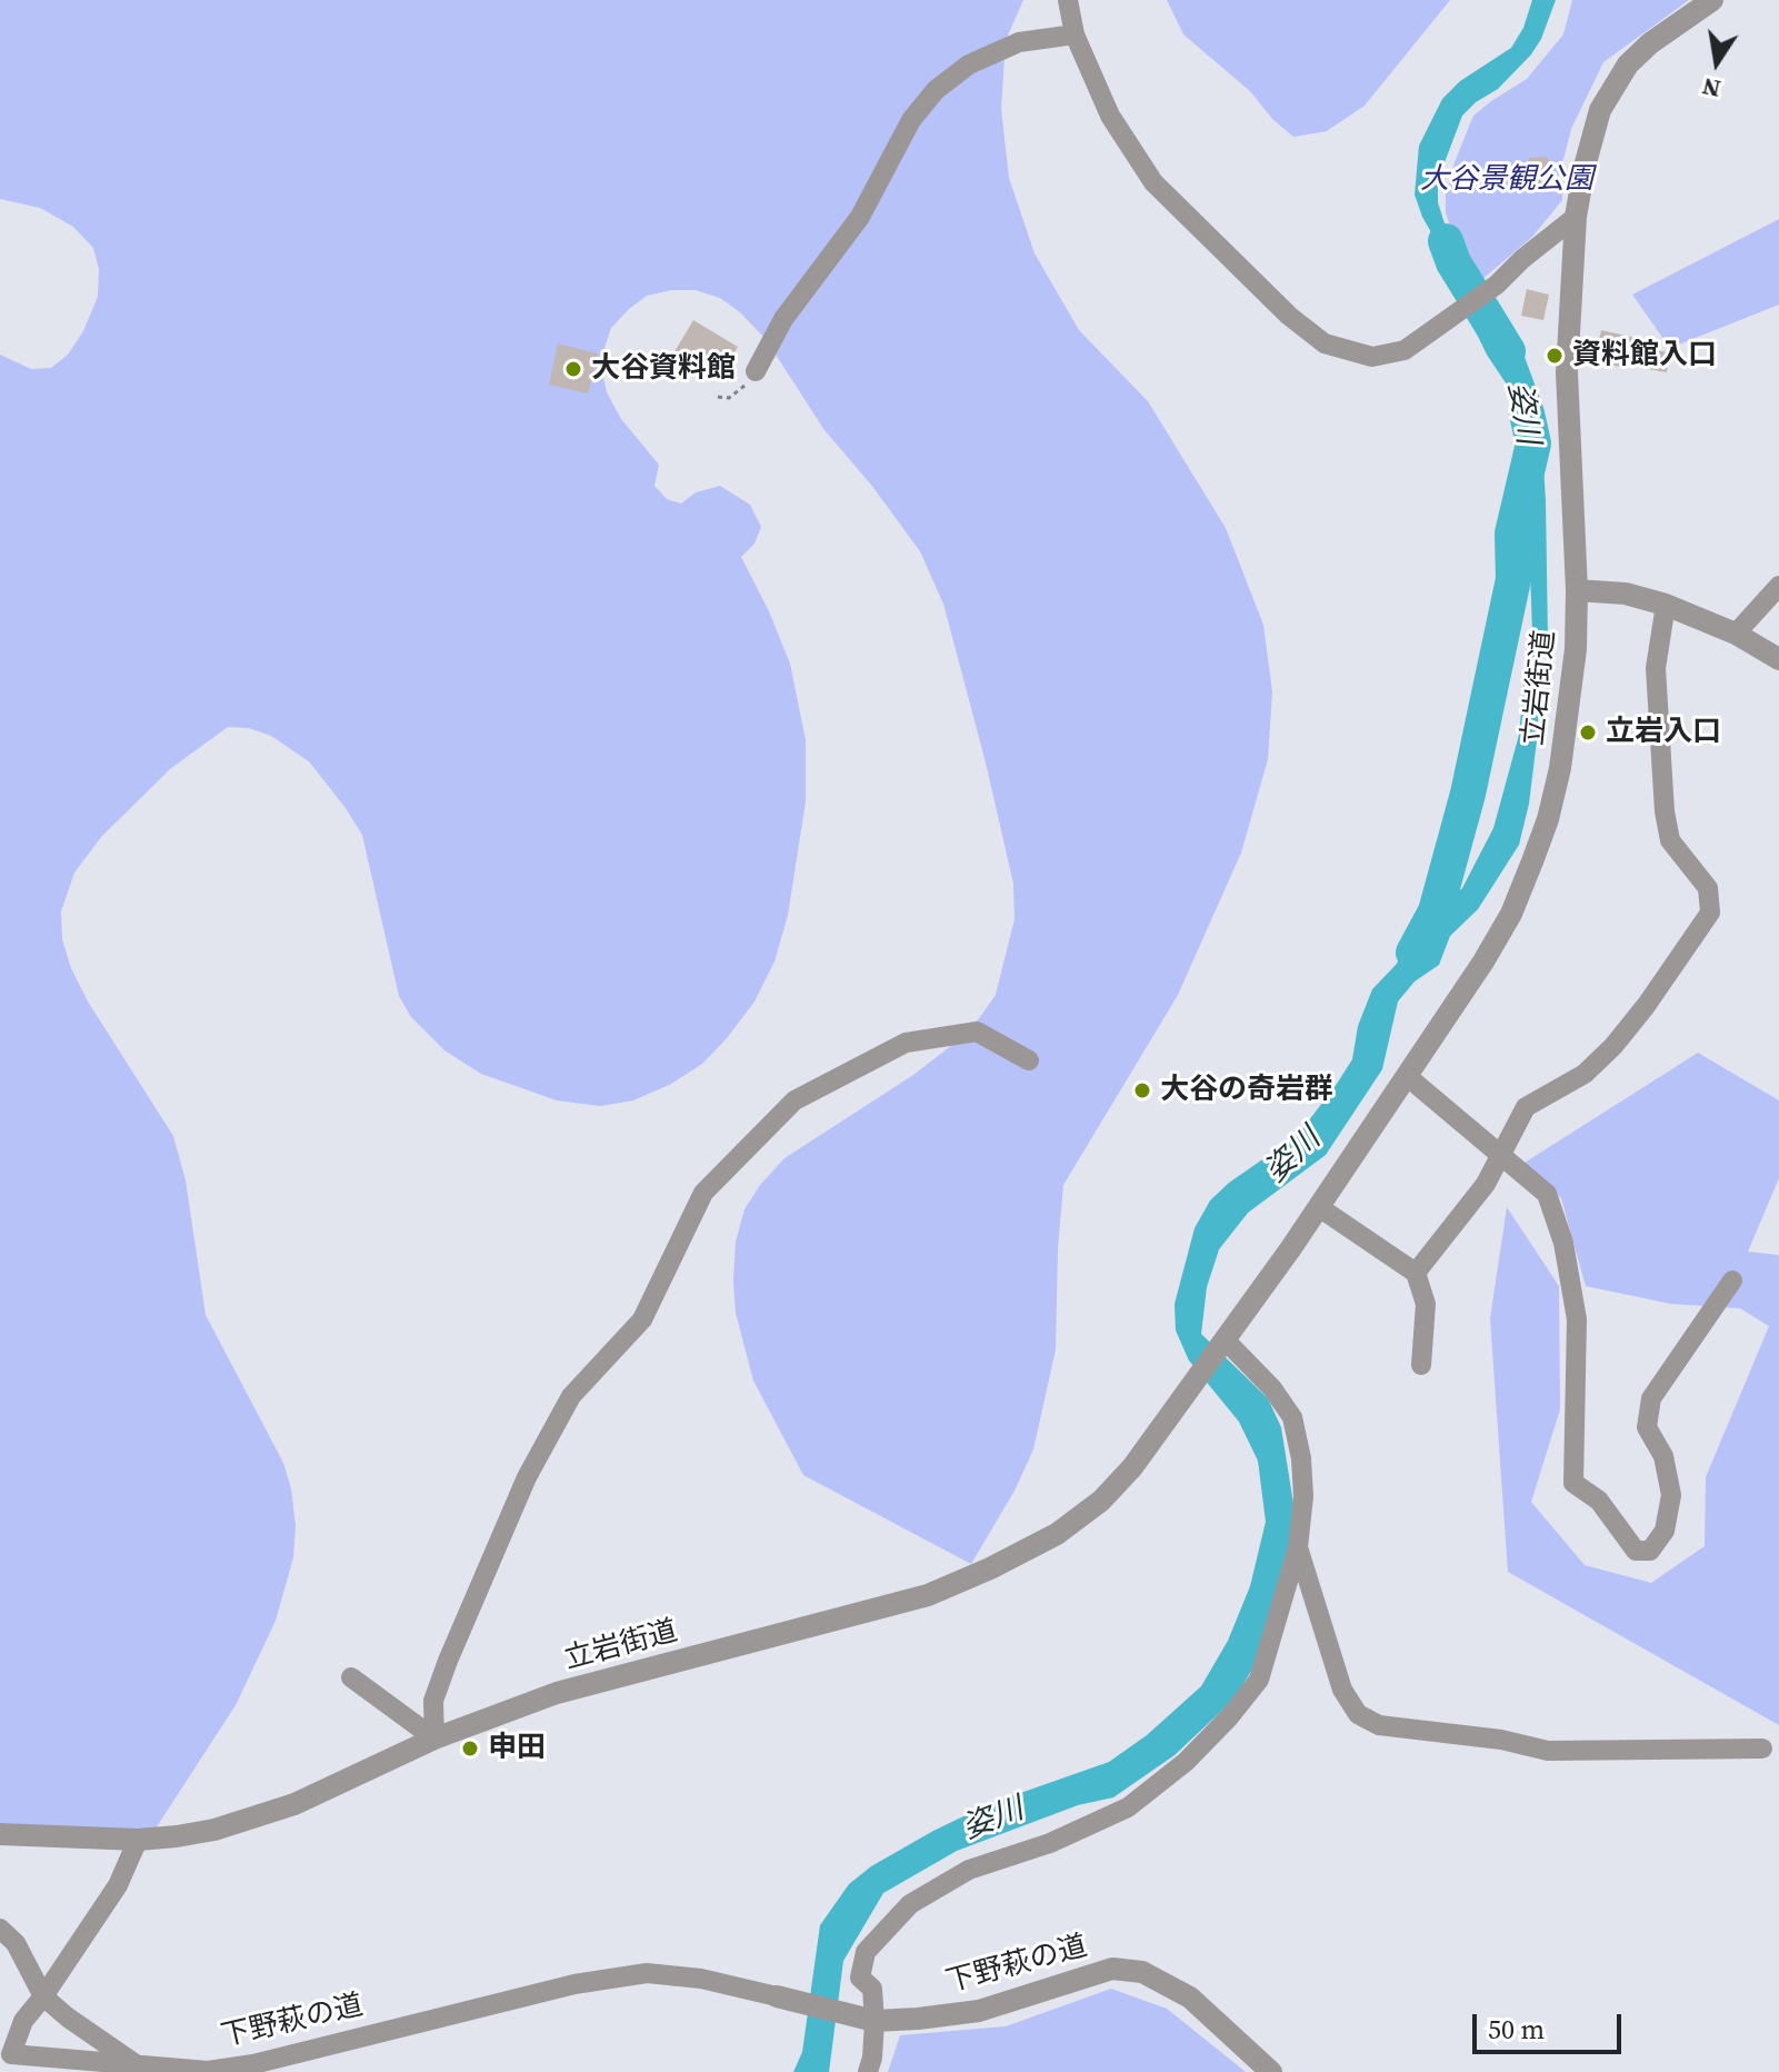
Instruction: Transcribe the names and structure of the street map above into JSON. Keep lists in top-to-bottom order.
{
  "streets": {
    "street": ["立岩街道", "下野萩の道"]
  },
  "crossings": [
    ["立岩街道", "下野萩の道"]
  ],
  "water": ["姿川"],
  "parks": ["大谷景観公園"],
  "places": [
    "資料館入口",
    "大谷資料館",
    "立岩入口",
    "大谷の奇岩群",
    "申田"
  ],
  "scale_bar": "50 m",
  "north": "bottom"
}
